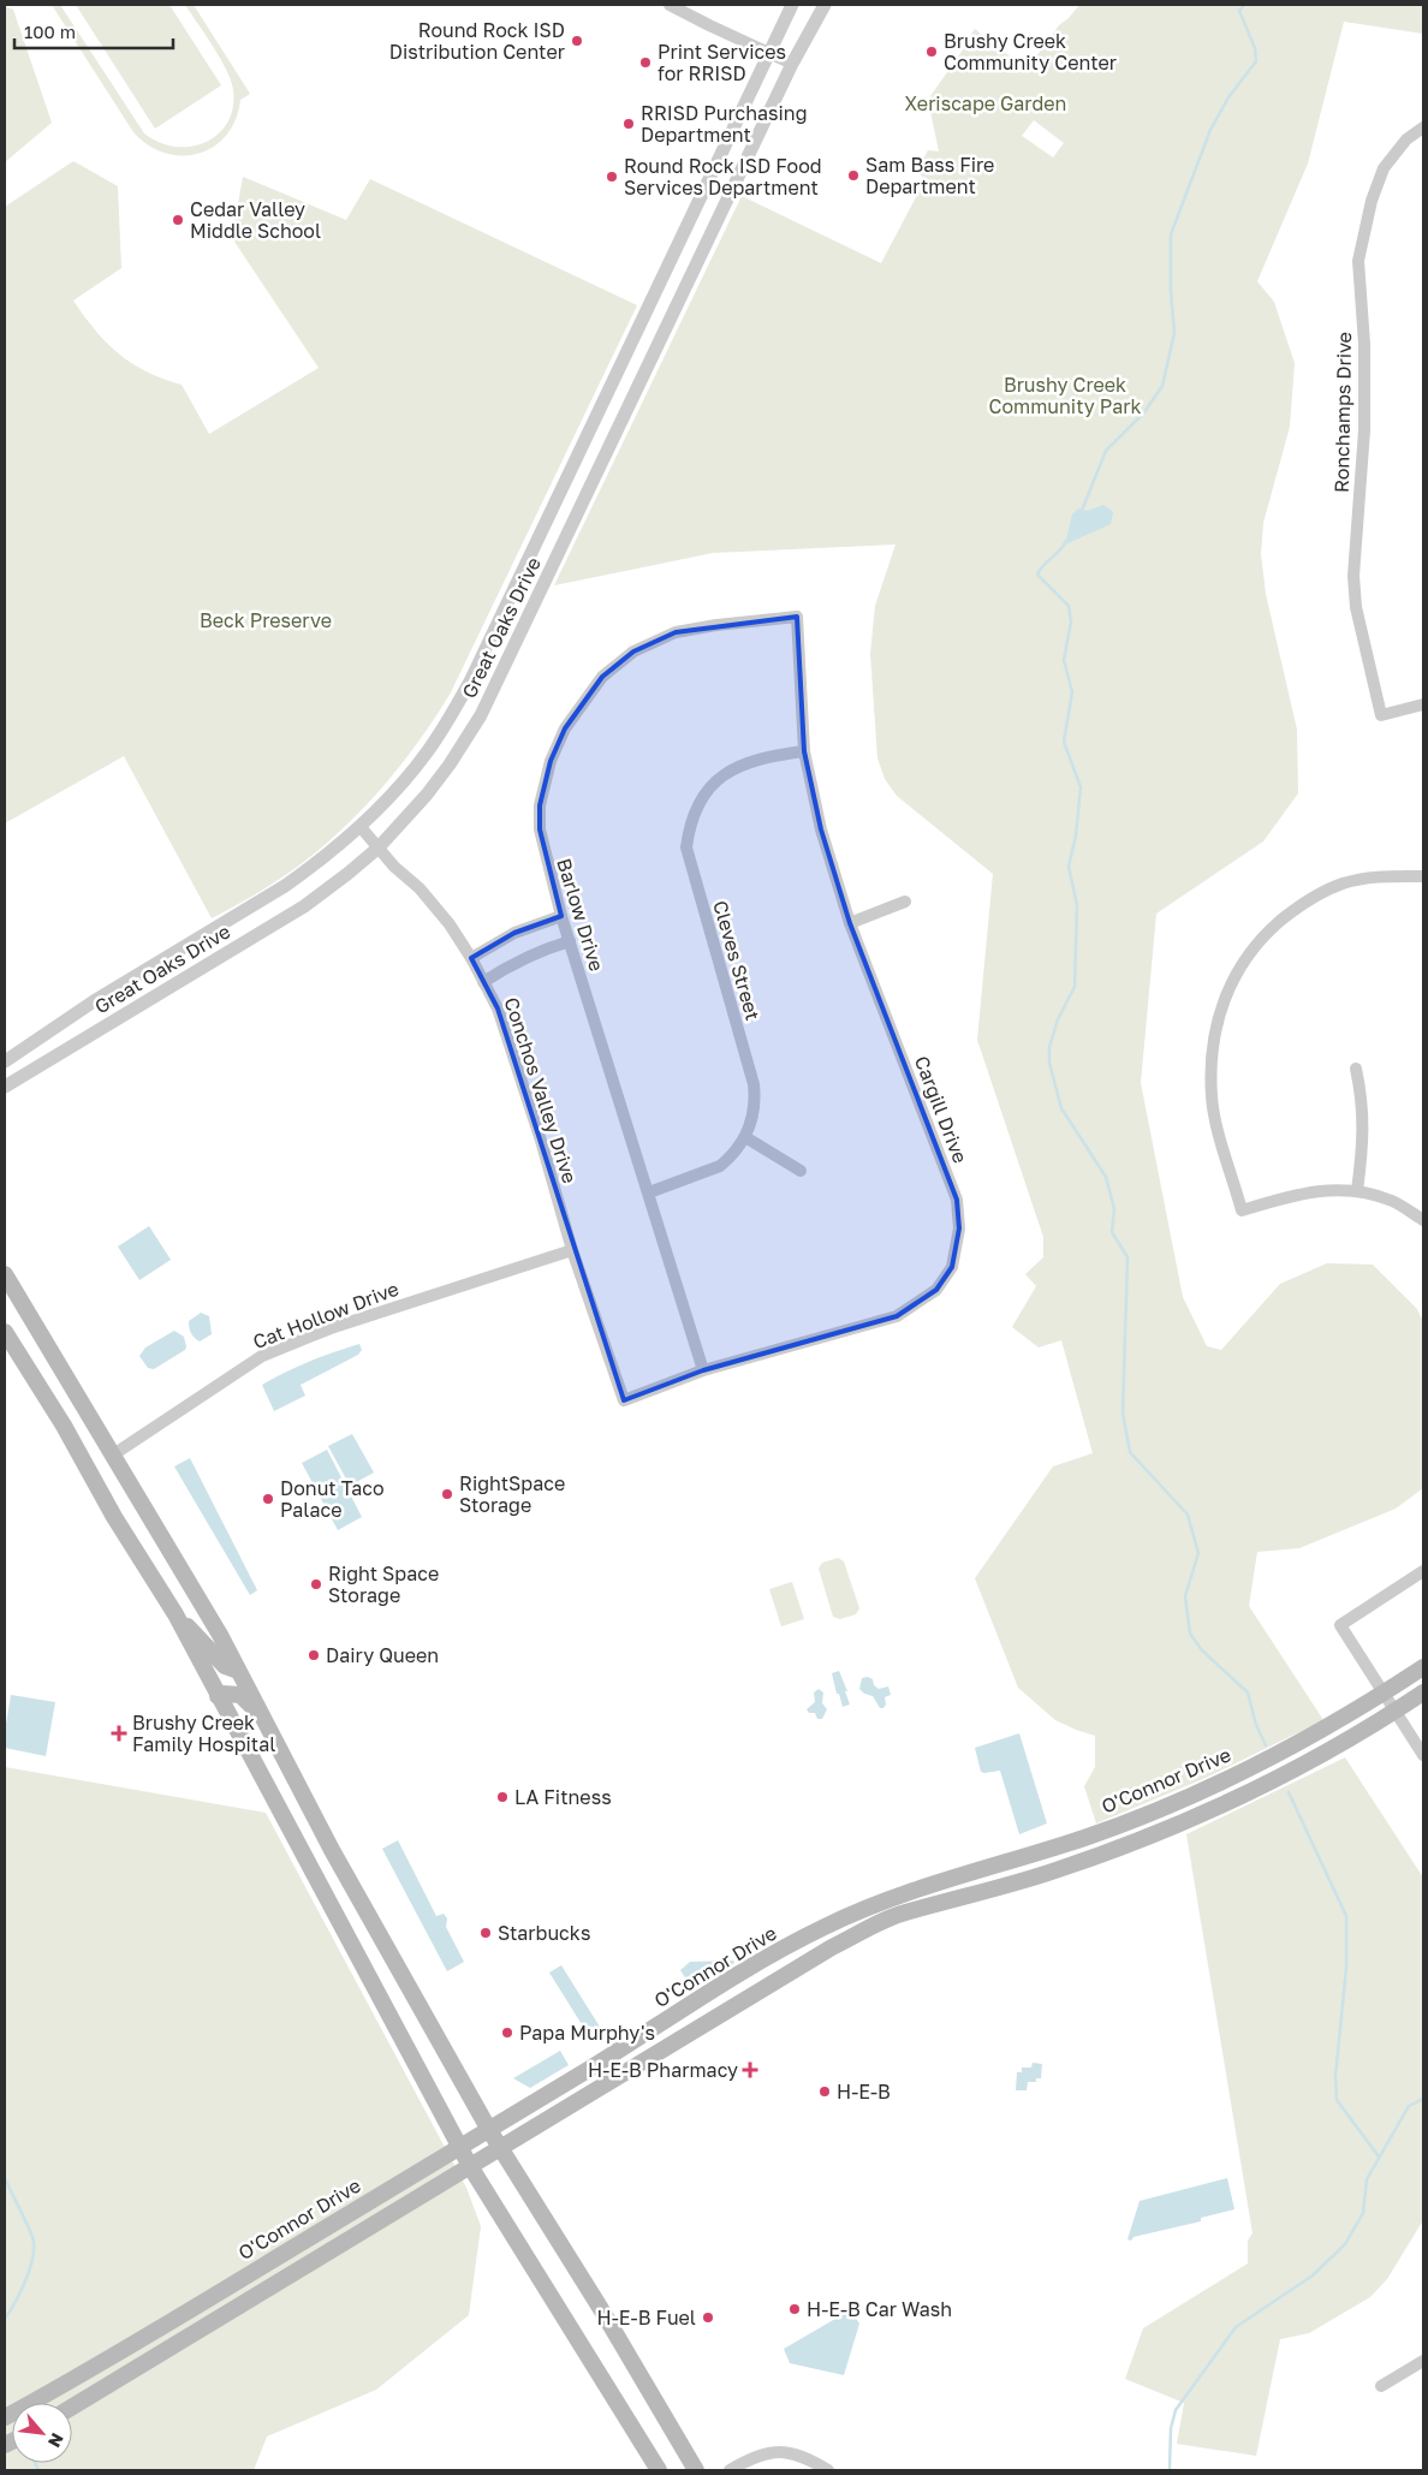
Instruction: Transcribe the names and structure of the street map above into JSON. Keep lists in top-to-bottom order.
{
  "streets": {
    "main road": ["O'Connor Drive"],
    "street": [
      "Ronchamps Drive",
      "Great Oaks Drive",
      "Barlow Drive",
      "Cleves Street",
      "Conchos Valley Drive",
      "Cargill Drive",
      "Cat Hollow Drive"
    ]
  },
  "crossings": [
    ["Great Oaks Drive", "Conchos Valley Drive"],
    ["Barlow Drive", "Cleves Street"],
    ["Barlow Drive", "Cargill Drive"],
    ["Cleves Street", "Cargill Drive"],
    ["Conchos Valley Drive", "Cargill Drive"],
    ["Conchos Valley Drive", "Cat Hollow Drive"]
  ],
  "parks": ["Xeriscape Garden", "Brushy Creek Community Park", "Beck Preserve"],
  "places": {
    "other": [
      "Round Rock ISD Distribution Center",
      "Brushy Creek Community Center",
      "Print Services for RRISD",
      "RRISD Purchasing Department",
      "Sam Bass Fire Department",
      "Round Rock ISD Food Services Department",
      "Cedar Valley Middle School",
      "RightSpace Storage",
      "Donut Taco Palace",
      "Right Space Storage",
      "Dairy Queen",
      "LA Fitness",
      "Starbucks",
      "Papa Murphy's",
      "H-E-B",
      "H-E-B Car Wash",
      "H-E-B Fuel"
    ],
    "health": ["Brushy Creek Family Hospital", "H-E-B Pharmacy"]
  },
  "scale_bar": "100 m",
  "north": "bottom right"
}
